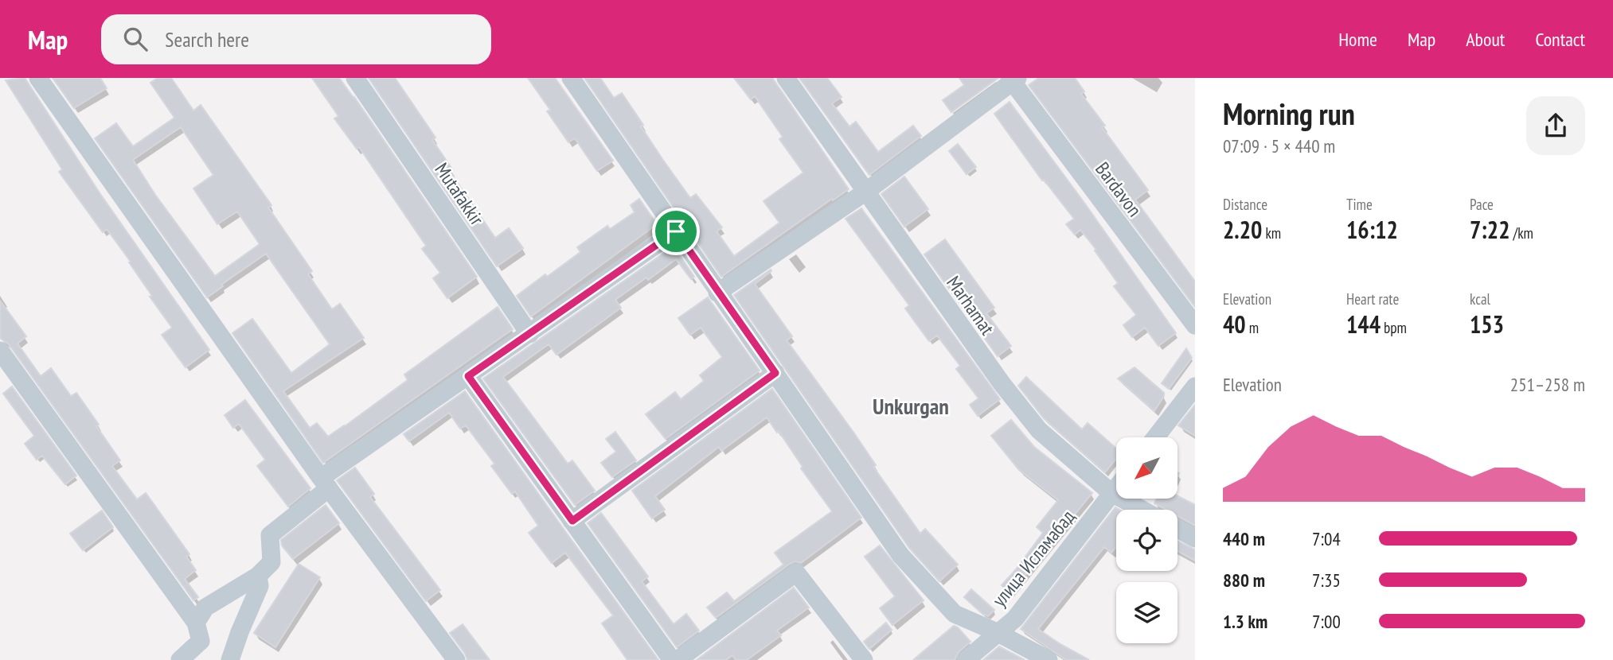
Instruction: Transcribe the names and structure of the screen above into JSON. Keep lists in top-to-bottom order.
{
  "streets": {
    "street": [
      "Bardavon",
      "Mutafakkir",
      "Marhamat",
      "улица Исламабад"
    ]
  },
  "crossings": [
    ["Marhamat", "улица Исламабад"]
  ],
  "districts": ["Unkurgan"],
  "north": "bottom left",
  "page": {
    "header": "Map",
    "search": "Search here",
    "nav": [
      "Home",
      "Map",
      "About",
      "Contact"
    ],
    "heading": ["Morning run", "07:09 · 5 × 440 m"],
    "stats": [
      ["Distance", "2.20 km"],
      ["Time", "16:12"],
      ["Pace", "7:22 /km"],
      ["Elevation", "40 m"],
      ["Heart rate", "144 bpm"],
      ["kcal", "153"]
    ],
    "chart": ["Elevation", "251–258 m"],
    "list": [
      {
        "name": "440 m",
        "note": "7:04"
      },
      {
        "name": "880 m",
        "note": "7:35"
      },
      {
        "name": "1.3 km",
        "note": "7:00"
      }
    ]
  }
}
